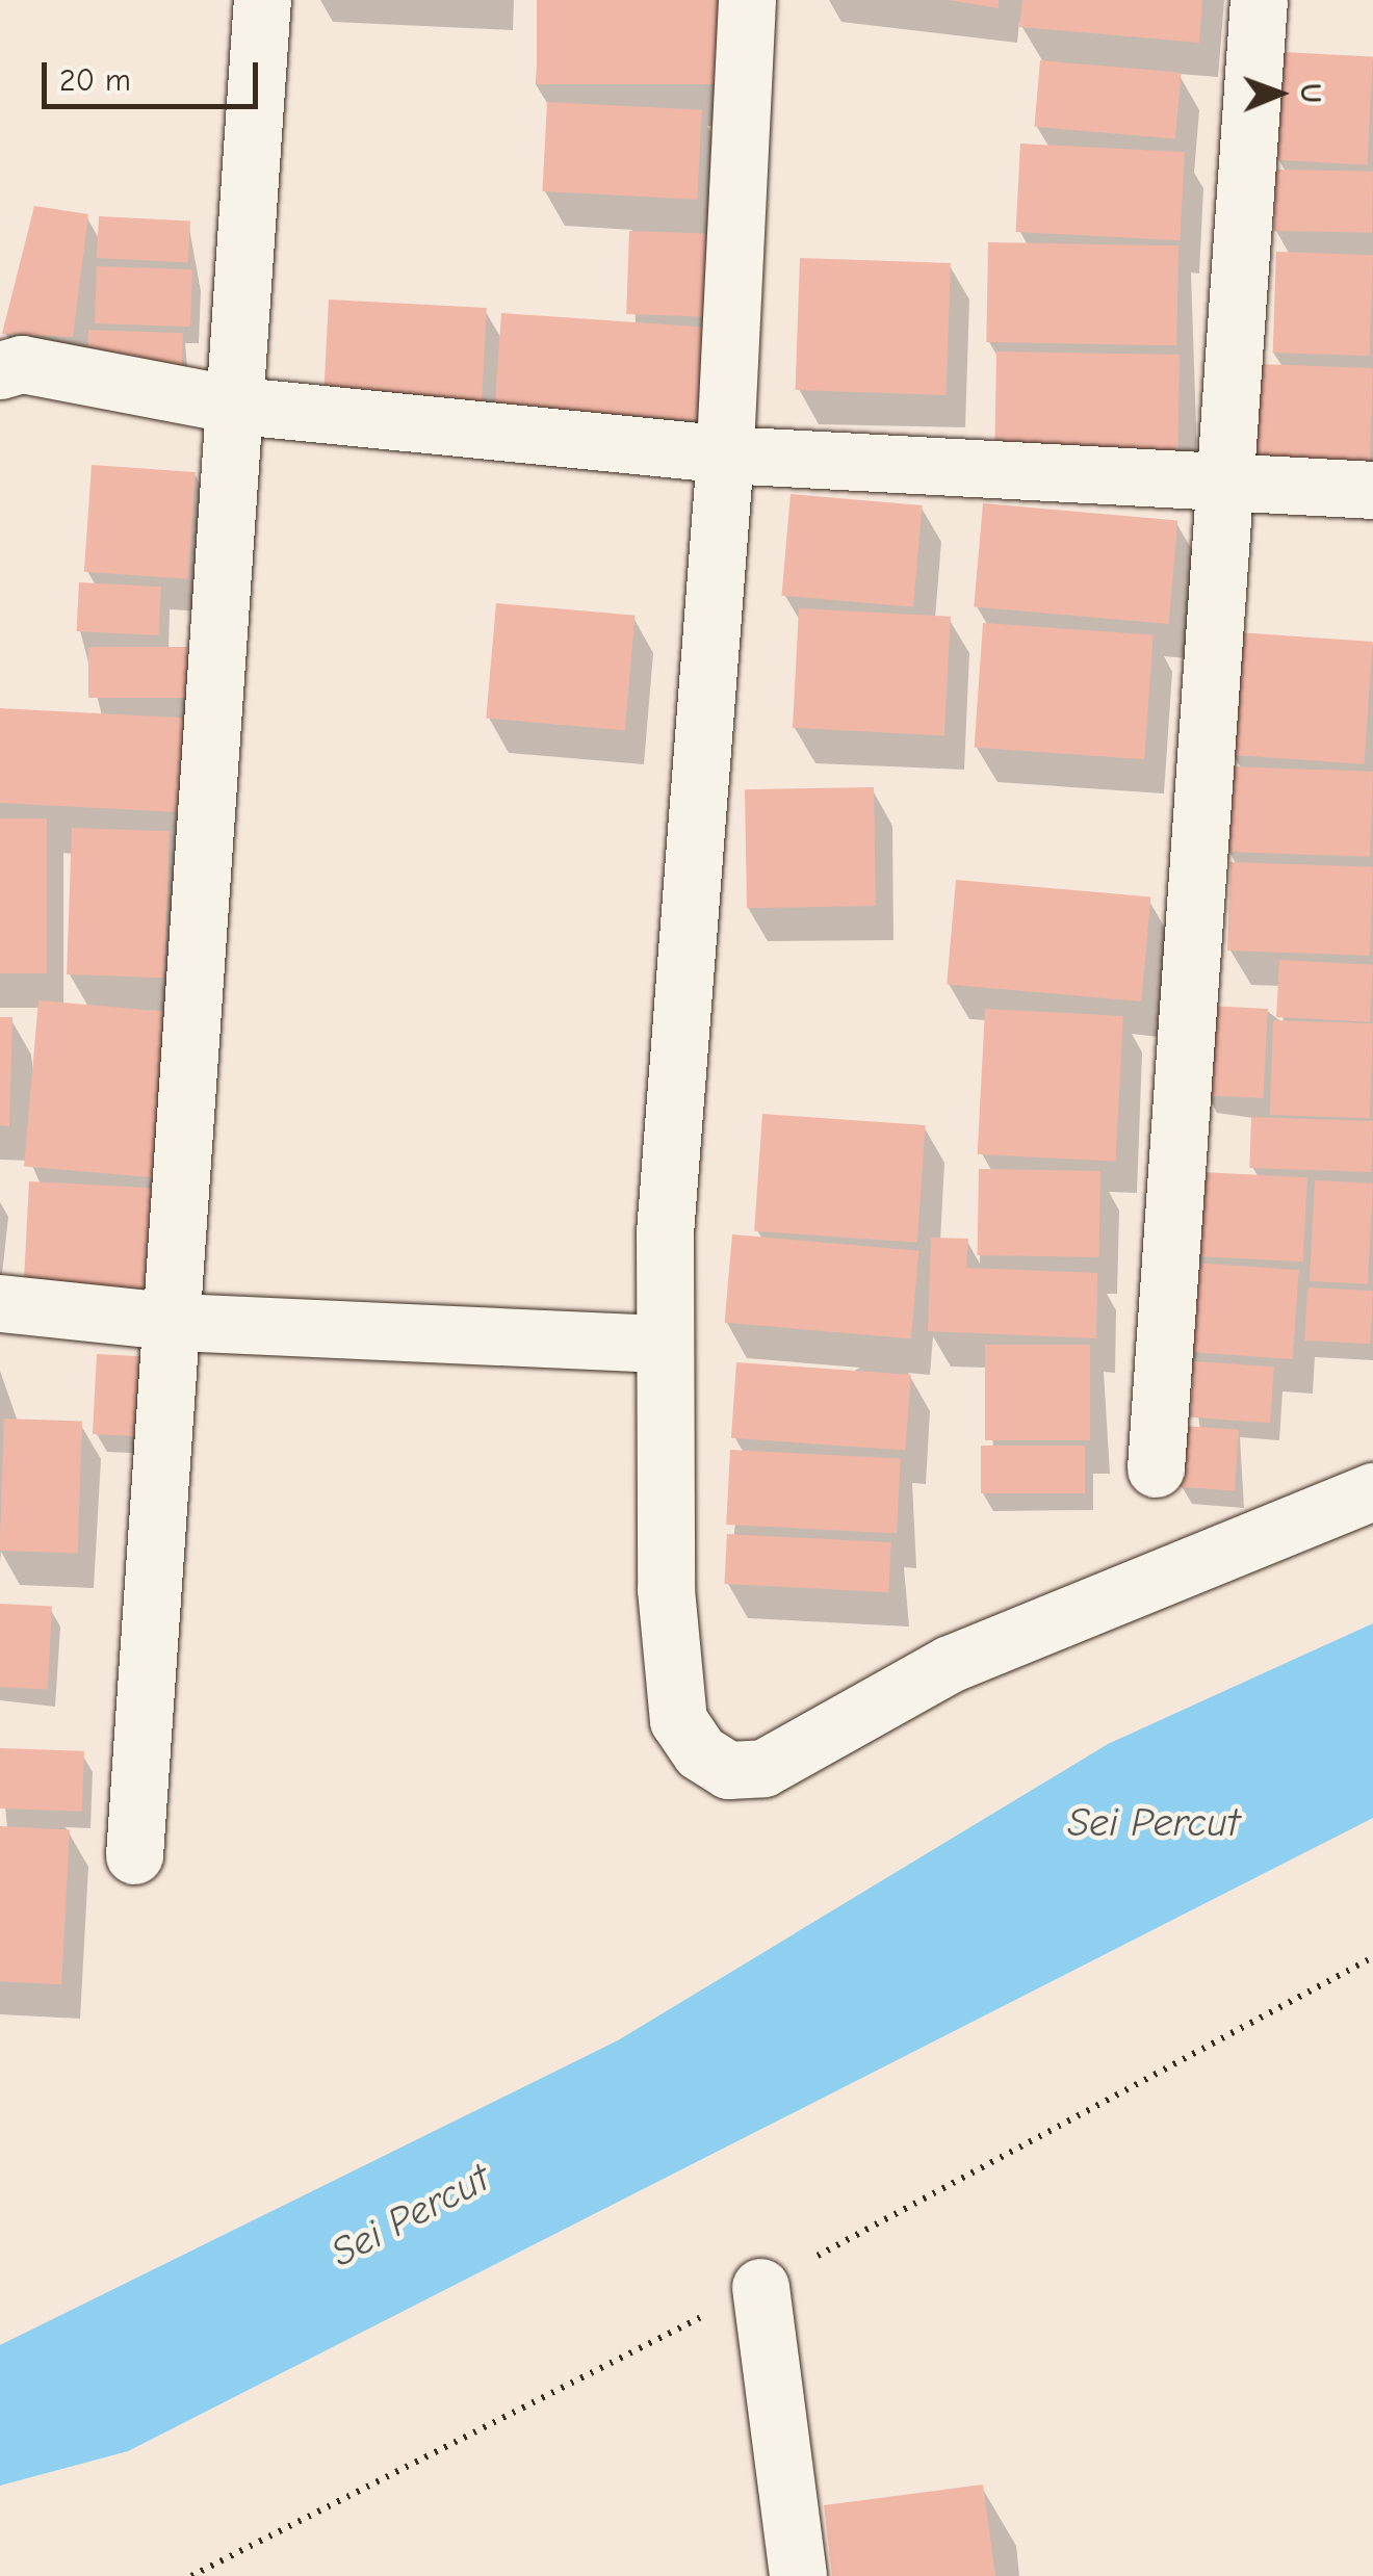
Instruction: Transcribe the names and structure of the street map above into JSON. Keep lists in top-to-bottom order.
{
  "water": ["Sei Percut"],
  "scale_bar": "20 m",
  "north": "right"
}
